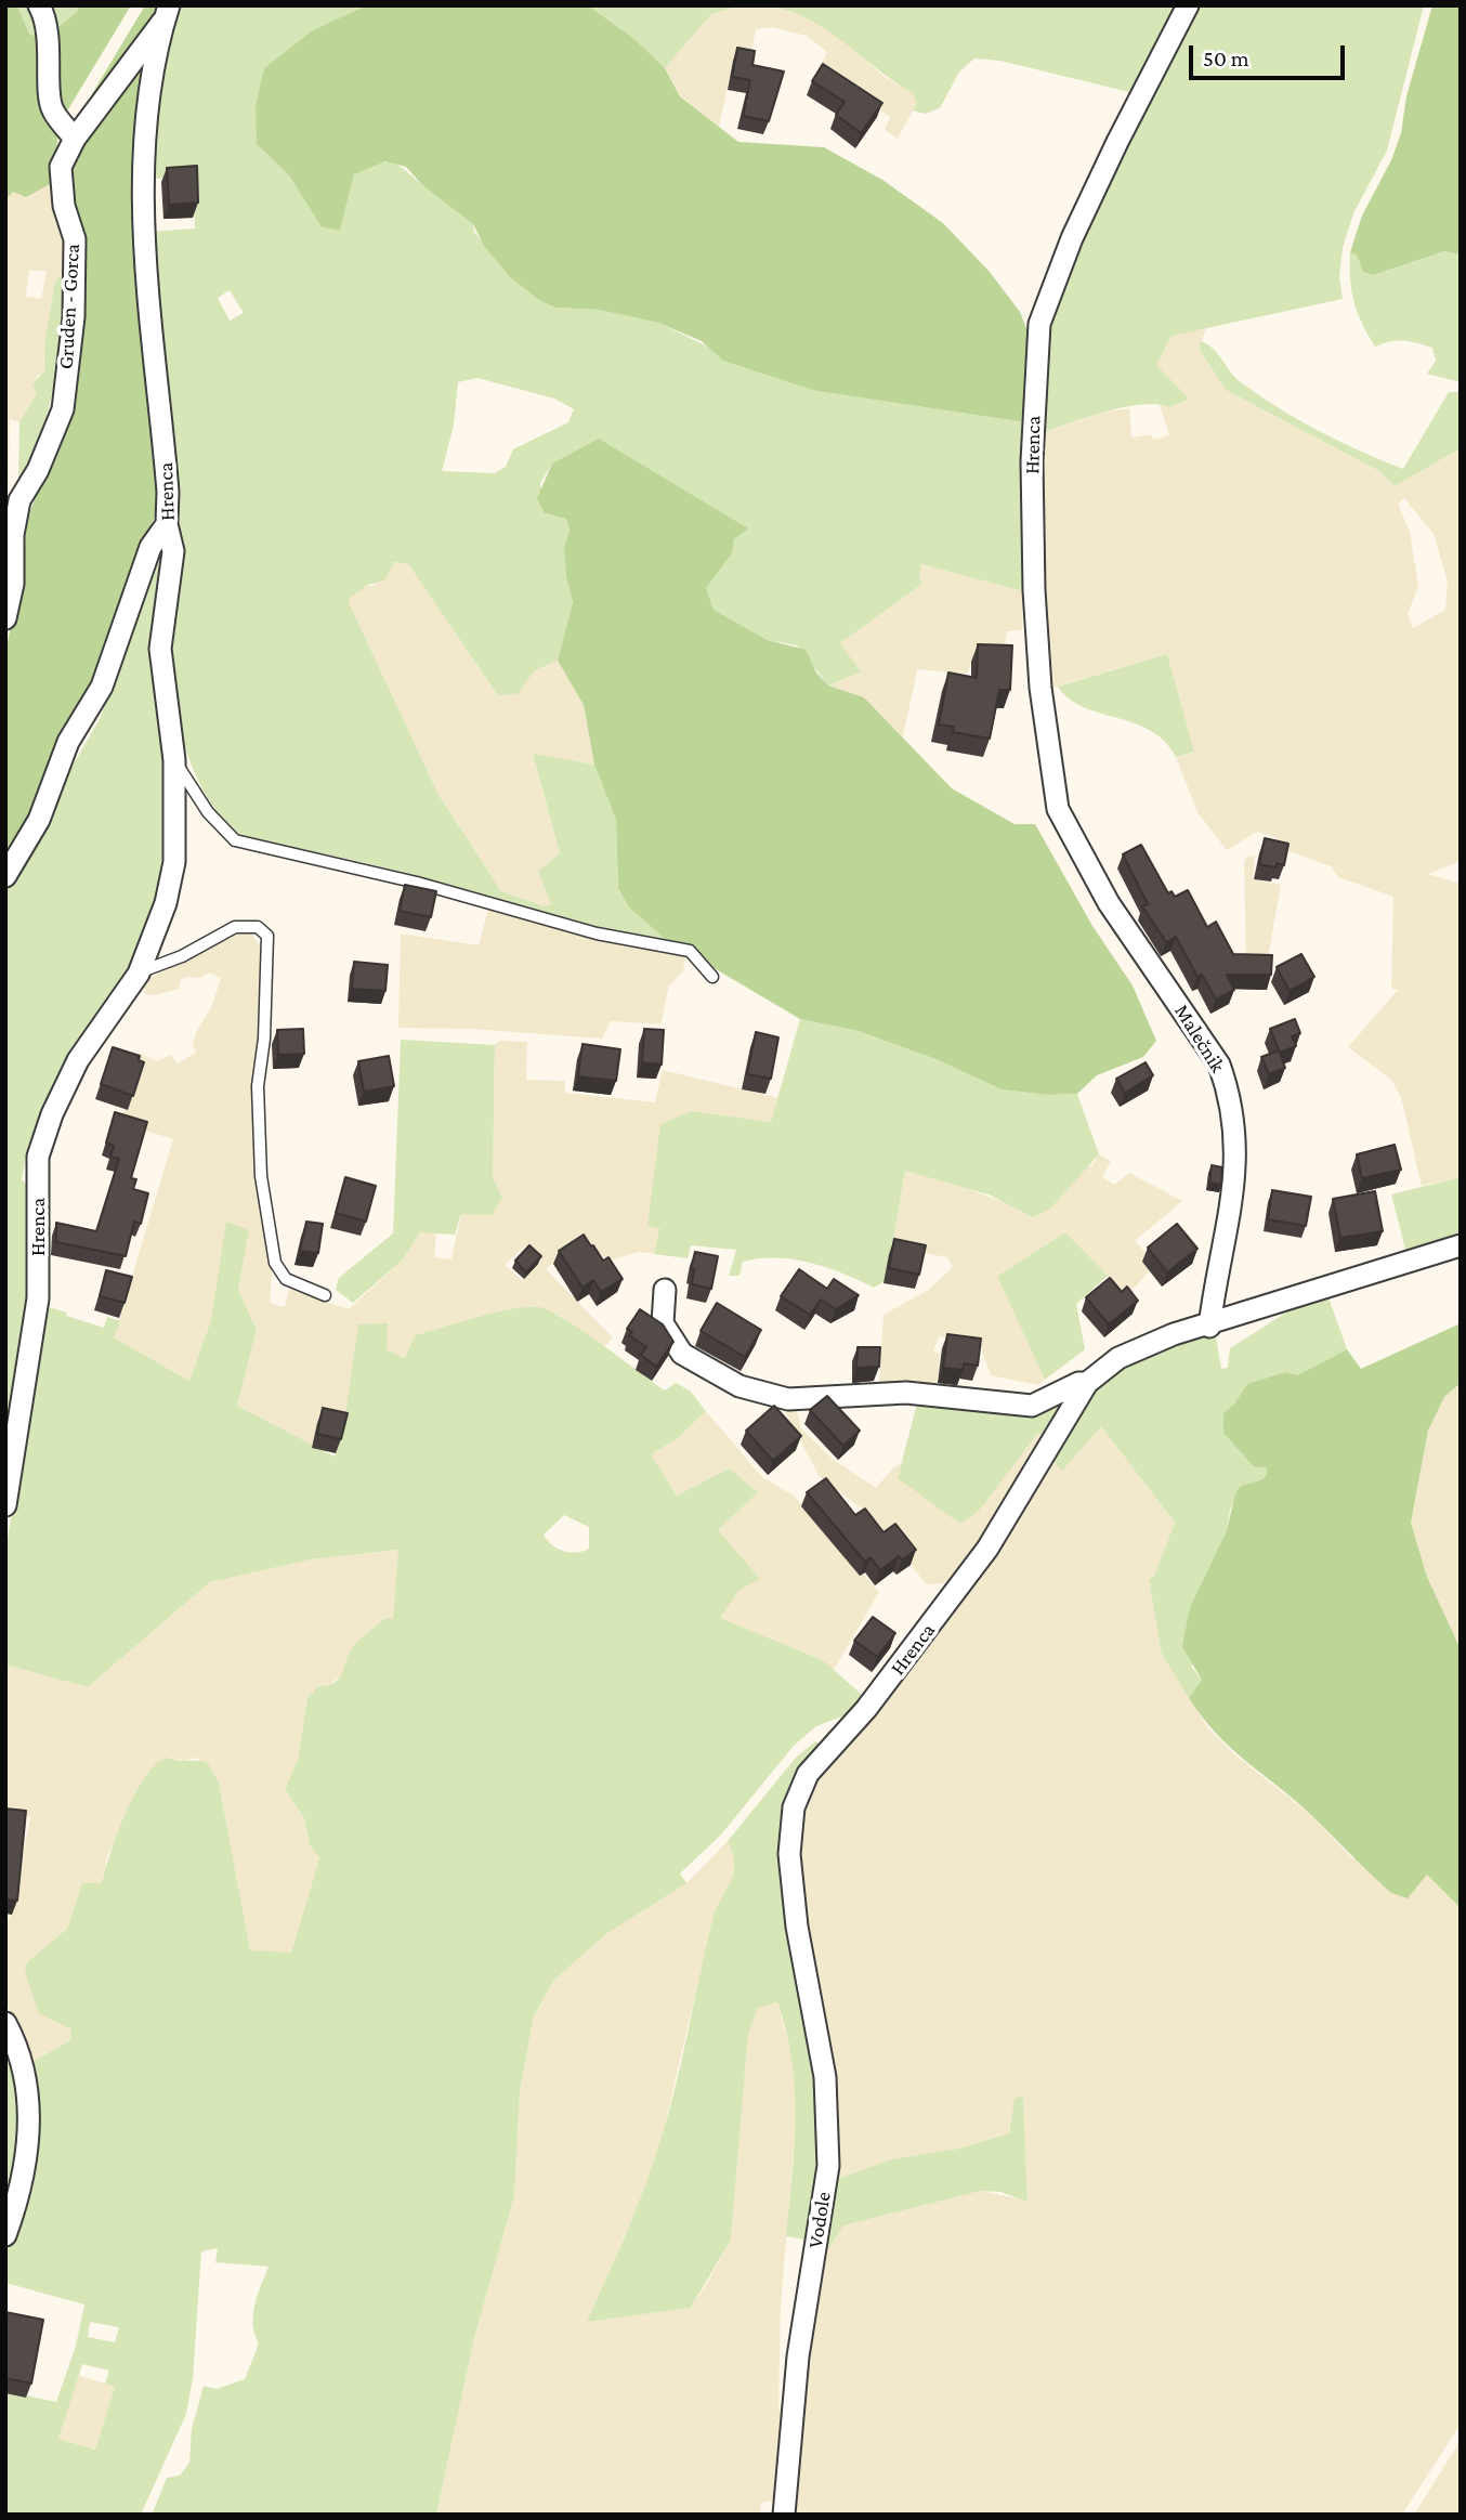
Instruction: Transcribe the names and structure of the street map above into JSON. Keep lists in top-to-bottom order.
{
  "streets": {
    "street": [
      "Gruden - Gorca",
      "Hrenca",
      "Malečnik",
      "Vodole"
    ]
  },
  "crossings": [
    ["Gruden - Gorca", "Hrenca"],
    ["Hrenca", "Malečnik"],
    ["Hrenca", "Vodole"]
  ],
  "scale_bar": "50 m"
}
